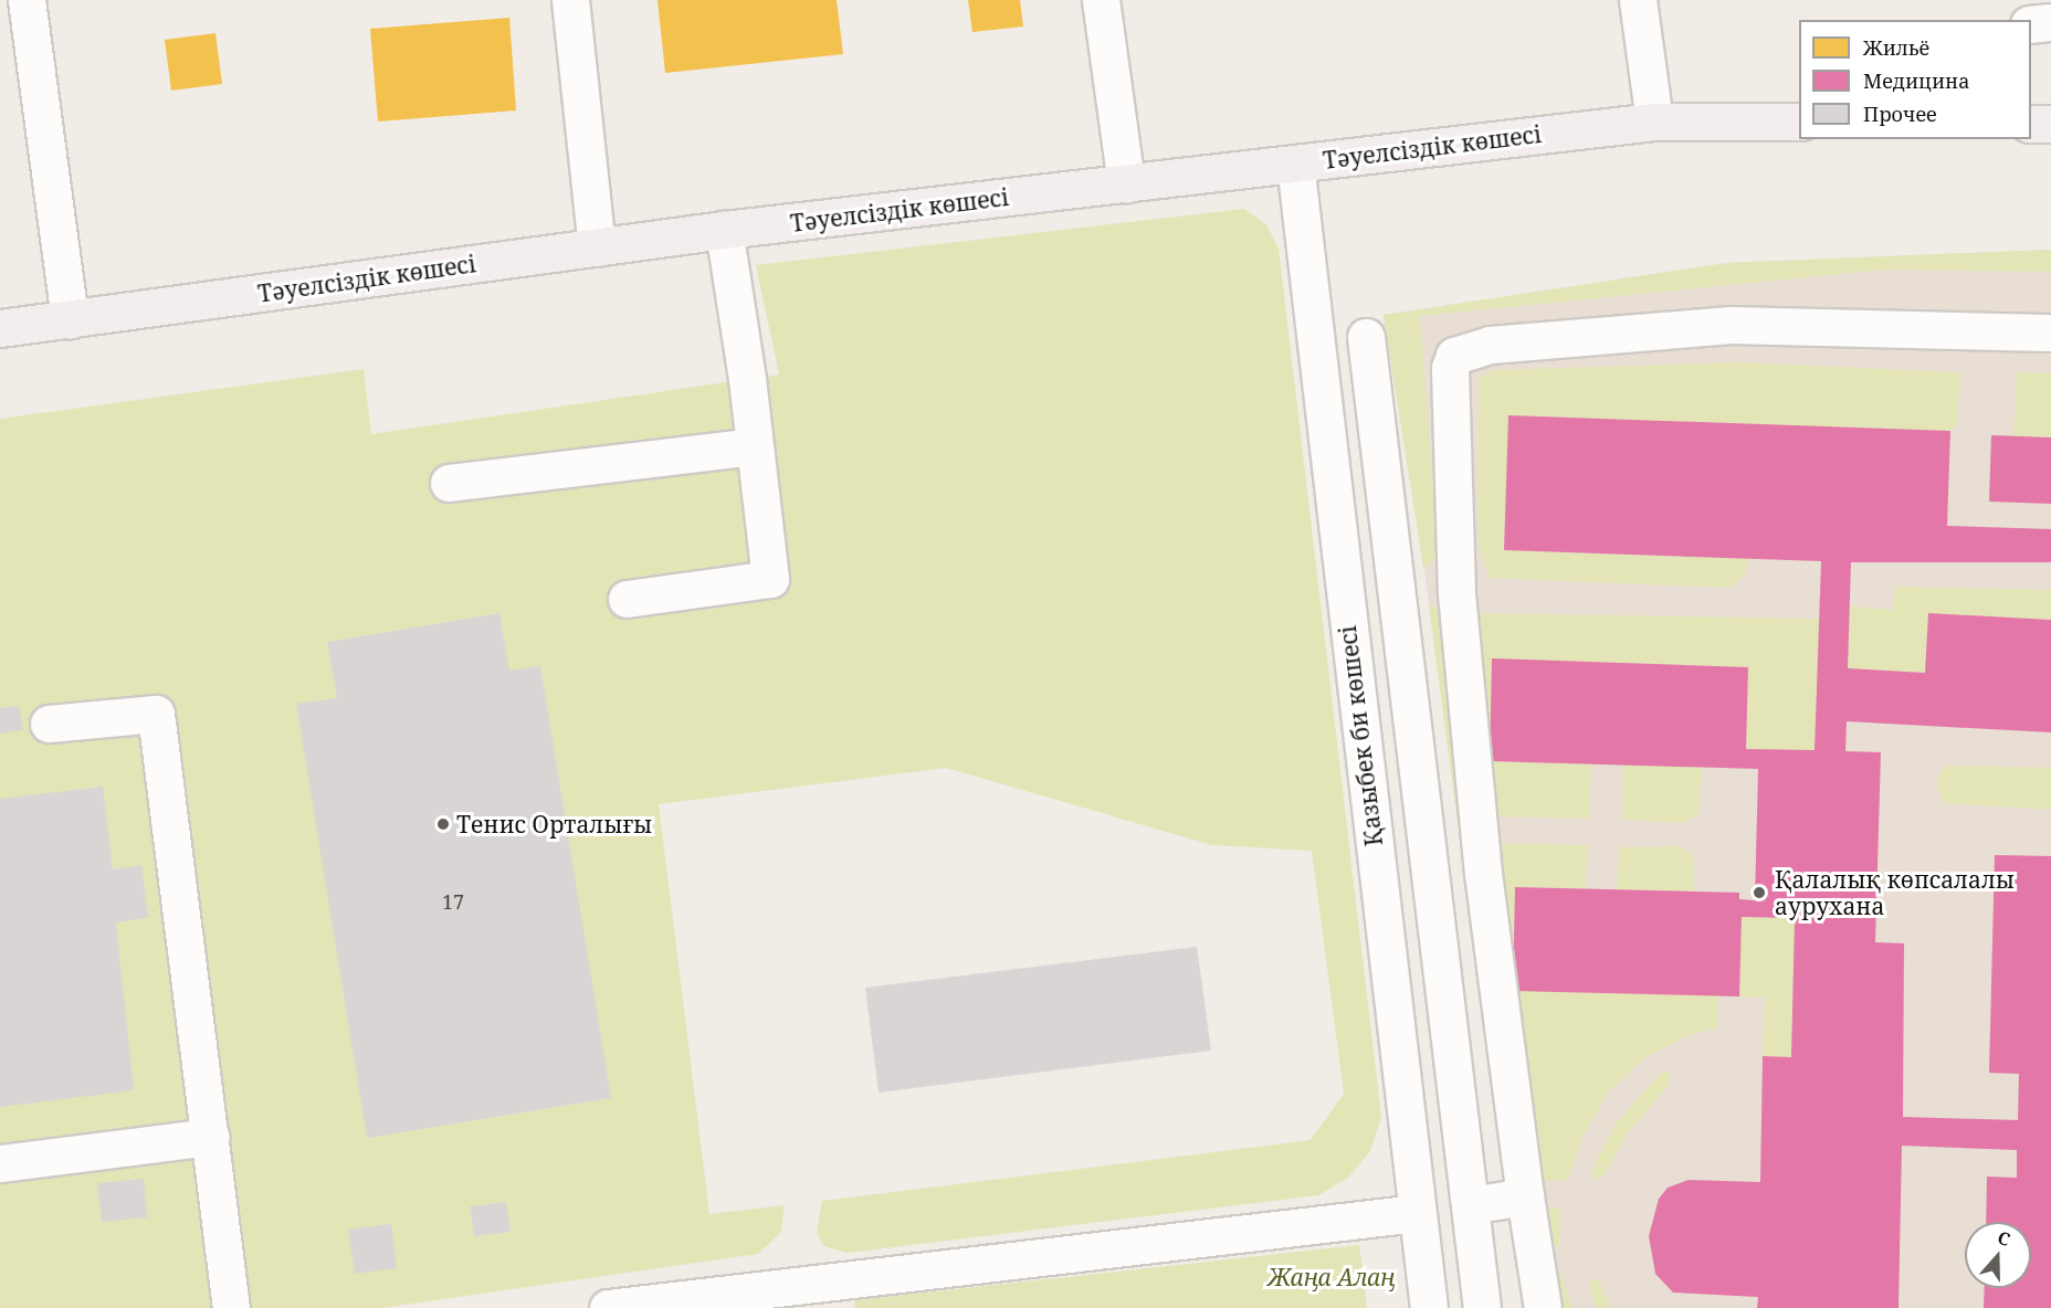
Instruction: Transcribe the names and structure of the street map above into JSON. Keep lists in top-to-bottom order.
{
  "streets": {
    "main road": ["Тәуелсіздік көшесі"],
    "street": ["Қазыбек би көшесі"]
  },
  "crossings": [
    ["Тәуелсіздік көшесі", "Қазыбек би көшесі"]
  ],
  "parks": ["Жаңа Алаң"],
  "places": ["Тенис Орталығы", "Қалалық көпсалалы аурухана"],
  "house_numbers": ["17"],
  "legend": ["Жильё", "Медицина", "Прочее"],
  "north": "top"
}
